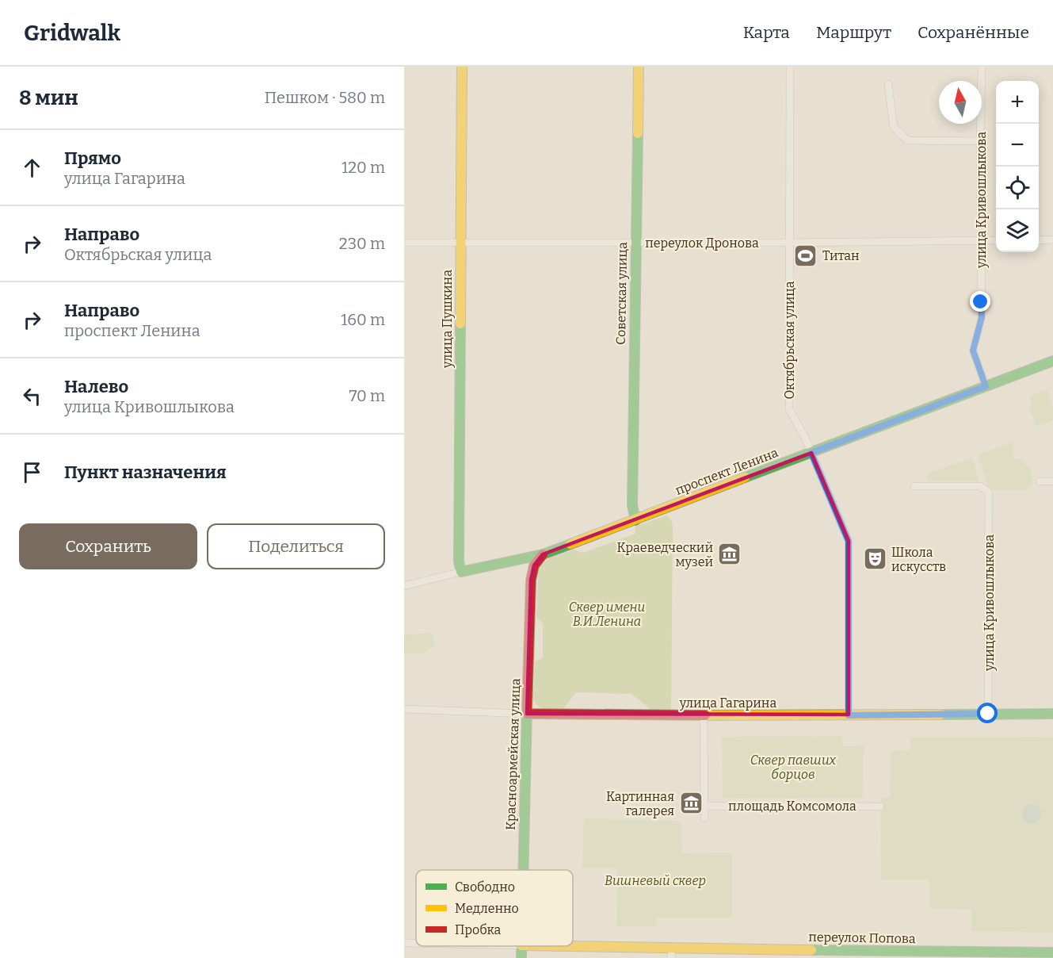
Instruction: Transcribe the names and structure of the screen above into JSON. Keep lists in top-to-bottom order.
{
  "streets": {
    "main road": [
      "Советская улица",
      "улица Пушкина",
      "проспект Ленина",
      "улица Гагарина",
      "Красноармейская улица",
      "переулок Попова"
    ],
    "street": [
      "улица Кривошлыкова",
      "переулок Дронова",
      "Октябрьская улица",
      "площадь Комсомола"
    ]
  },
  "crossings": [
    ["улица Кривошлыкова", "переулок Дронова"],
    ["улица Кривошлыкова", "проспект Ленина"],
    ["улица Кривошлыкова", "улица Гагарина"],
    ["переулок Дронова", "Советская улица"],
    ["переулок Дронова", "улица Пушкина"],
    ["переулок Дронова", "Октябрьская улица"],
    ["Советская улица", "проспект Ленина"],
    ["улица Пушкина", "проспект Ленина"],
    ["Октябрьская улица", "проспект Ленина"],
    ["Октябрьская улица", "улица Гагарина"],
    ["проспект Ленина", "Красноармейская улица"],
    ["улица Гагарина", "Красноармейская улица"]
  ],
  "parks": ["Сквер имени В.И.Ленина", "Сквер павших борцов", "Вишневый сквер"],
  "places": {
    "sports": ["Титан"],
    "museum": ["Краеведческий музей", "Картинная галерея"],
    "theatre": ["Школа искусств"]
  },
  "legend": ["Свободно", "Медленно", "Пробка"],
  "north": "top",
  "page": {
    "header": "Gridwalk",
    "nav": ["Карта", "Маршрут", "Сохранённые"],
    "heading": ["8 мин", "Пешком · 580 m"],
    "map_buttons": ["+", "−"],
    "list": [
      ["Прямо", "улица Гагарина", "120 m"],
      ["Направо", "Октябрьская улица", "230 m"],
      ["Направо", "проспект Ленина", "160 m"],
      ["Налево", "улица Кривошлыкова", "70 m"],
      "Пункт назначения"
    ],
    "buttons": ["Сохранить", "Поделиться"]
  }
}
